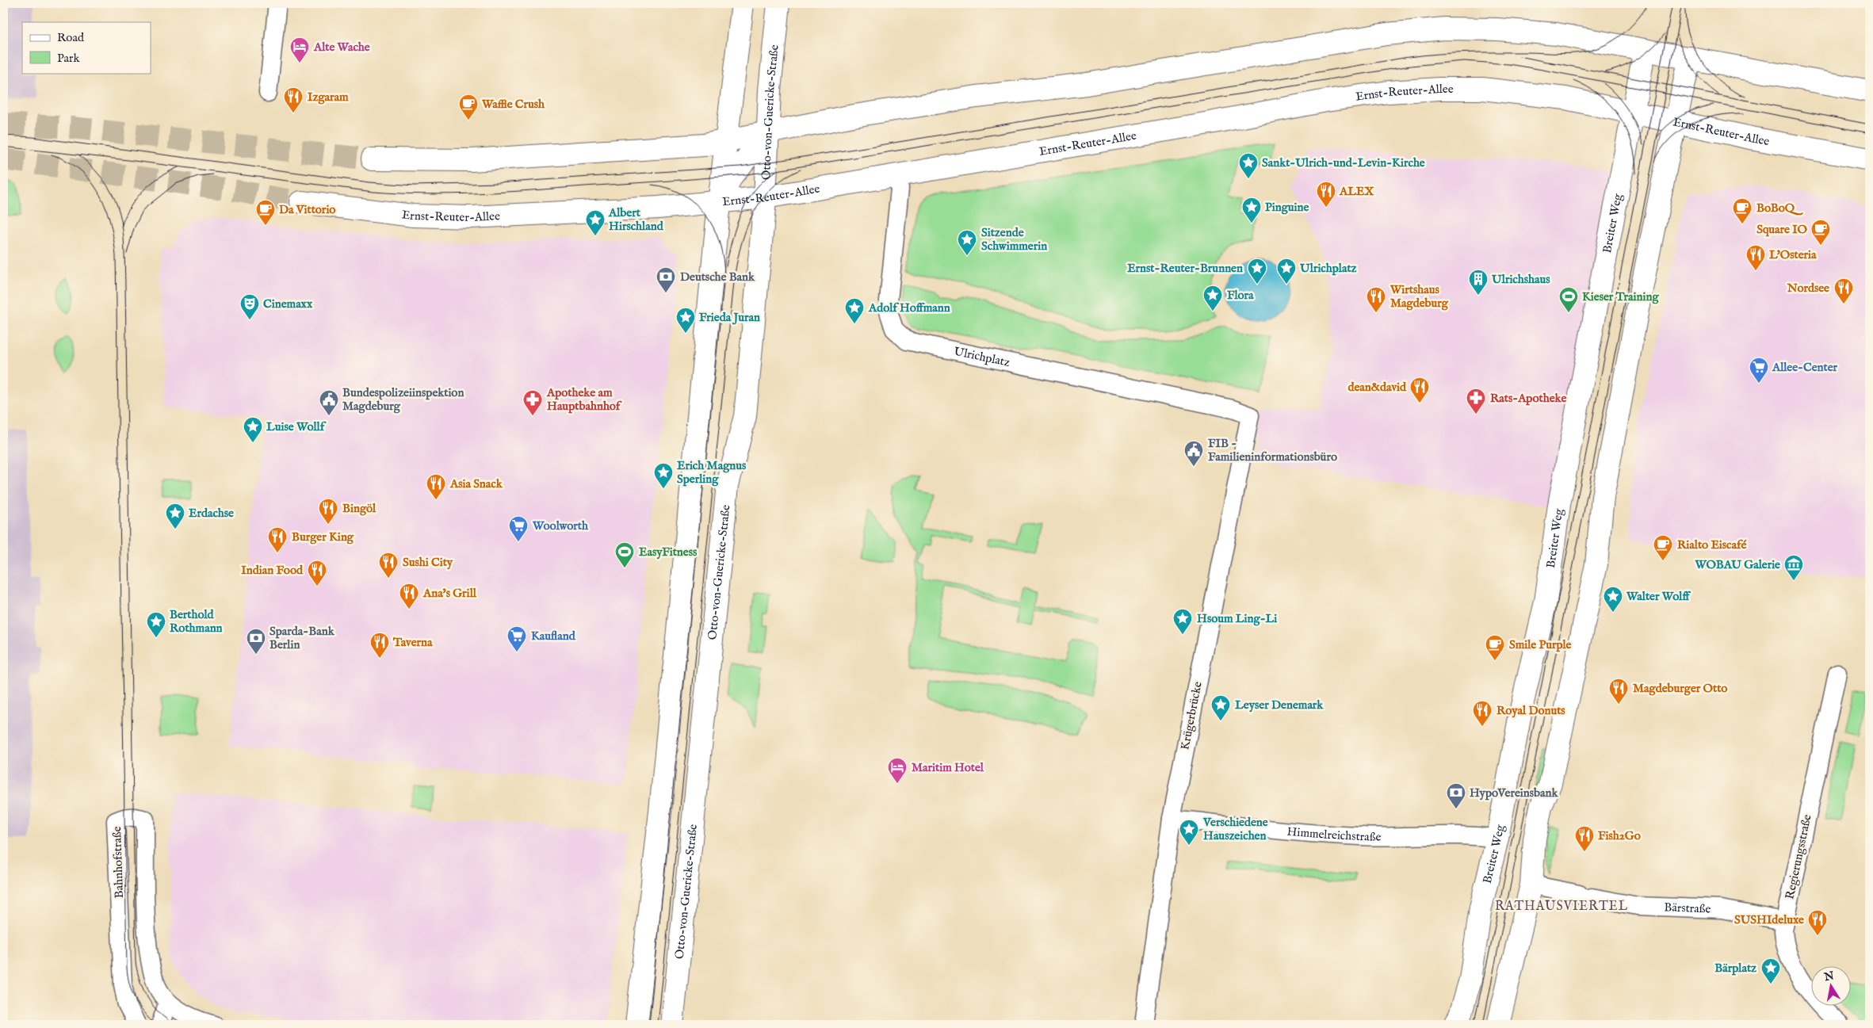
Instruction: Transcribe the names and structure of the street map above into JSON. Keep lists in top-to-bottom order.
{
  "streets": {
    "street": [
      "Ernst-Reuter-Allee",
      "Otto-von-Guericke-Straße",
      "Breiter Weg",
      "Ulrichplatz",
      "Krügerbrücke",
      "Himmelreichstraße",
      "Regierungsstraße",
      "Bahnhofstraße",
      "Bärstraße"
    ]
  },
  "crossings": [
    ["Ernst-Reuter-Allee", "Otto-von-Guericke-Straße"],
    ["Ernst-Reuter-Allee", "Breiter Weg"],
    ["Ernst-Reuter-Allee", "Ulrichplatz"],
    ["Breiter Weg", "Himmelreichstraße"],
    ["Ulrichplatz", "Krügerbrücke"],
    ["Krügerbrücke", "Himmelreichstraße"],
    ["Regierungsstraße", "Bärstraße"]
  ],
  "districts": ["RATHAUSVIERTEL"],
  "places": {
    "hotel": ["Alte Wache", "Maritim Hotel"],
    "restaurant": [
      "Izgaram",
      "ALEX",
      "L'Osteria",
      "Nordsee",
      "Wirtshaus Magdeburg",
      "dean&david",
      "Asia Snack",
      "Bingöl",
      "Burger King",
      "Sushi City",
      "Indian Food",
      "Ana's Grill",
      "Taverna",
      "Magdeburger Otto",
      "Royal Donuts",
      "Fish2Go",
      "SUSHIdeluxe"
    ],
    "cafe": [
      "Waffle Crush",
      "BoBoQ",
      "Da Vittorio",
      "Square IO",
      "Rialto Eiscafé",
      "Smile Purple"
    ],
    "place": [
      "Sankt-Ulrich-und-Levin-Kirche",
      "Pinguine",
      "Albert Hirschland",
      "Sitzende Schwimmerin",
      "Ernst-Reuter-Brunnen",
      "Ulrichplatz",
      "Flora",
      "Adolf Hoffmann",
      "Frieda Juran",
      "Luise Wollf",
      "Erich Magnus Sperling",
      "Erdachse",
      "Walter Wolff",
      "Hsoum Ling-Li",
      "Berthold Rothmann",
      "Leyser Denemark",
      "Verschiedene Hauszeichen",
      "Bärplatz"
    ],
    "bank": ["Deutsche Bank", "Sparda-Bank Berlin", "HypoVereinsbank"],
    "building": ["Ulrichshaus"],
    "sports": ["Kieser Training", "EasyFitness"],
    "theatre": ["Cinemaxx"],
    "supermarket": ["Allee-Center", "Woolworth", "Kaufland"],
    "pharmacy": ["Rats-Apotheke", "Apotheke am Hauptbahnhof"],
    "public building": ["Bundespolizeiinspektion Magdeburg", "FIB - Familieninformationsbüro"],
    "museum": ["WOBAU Galerie"]
  },
  "legend": ["Road", "Park"],
  "north": "top"
}
